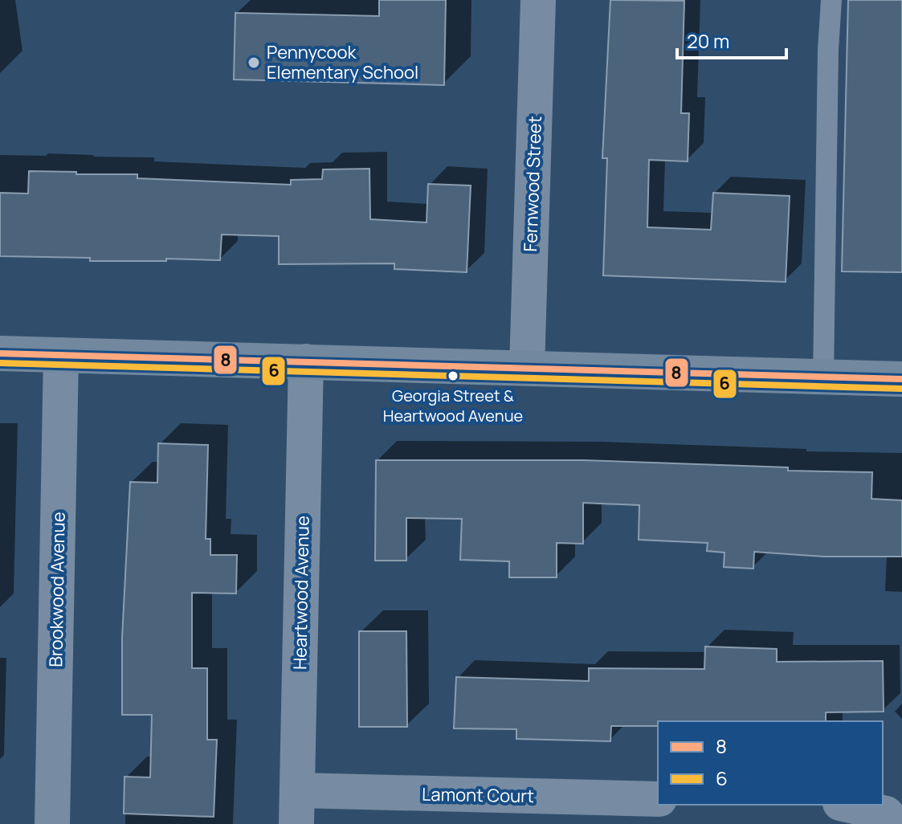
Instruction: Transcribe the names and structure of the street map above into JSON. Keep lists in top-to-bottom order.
{
  "streets": {
    "street": [
      "Fernwood Street",
      "Brookwood Avenue",
      "Heartwood Avenue",
      "Lamont Court"
    ]
  },
  "crossings": [
    ["Heartwood Avenue", "Lamont Court"]
  ],
  "places": ["Pennycook Elementary School", "Georgia Street & Heartwood Avenue"],
  "lines": ["transit line 8", "transit line 6"],
  "legend": ["8", "6"],
  "scale_bar": "20 m"
}
